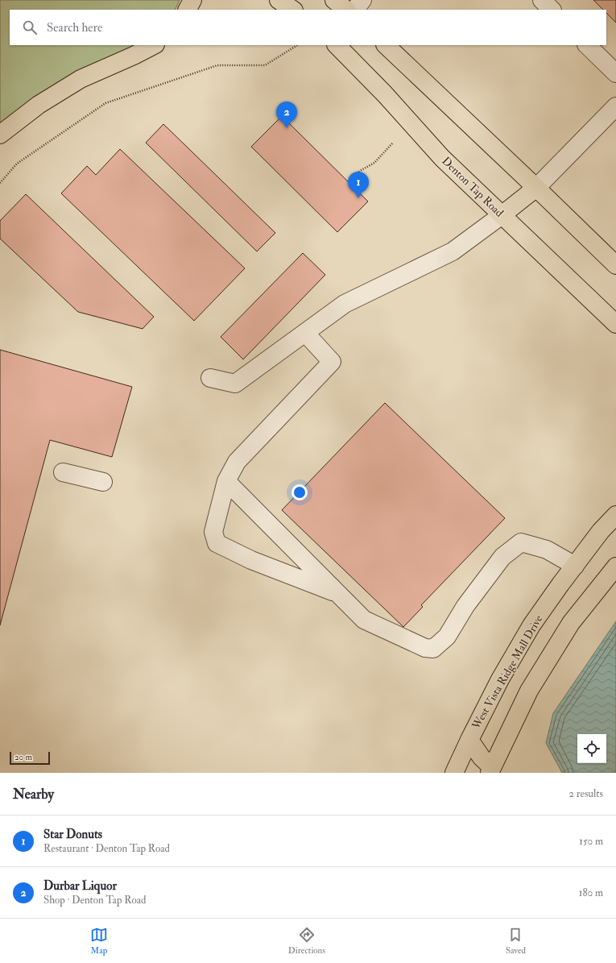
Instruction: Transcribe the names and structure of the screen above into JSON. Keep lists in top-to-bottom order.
{
  "streets": {
    "main road": ["Denton Tap Road", "West Vista Ridge Mall Drive"]
  },
  "scale_bar": "20 m",
  "page": {
    "search": "Search here",
    "pins": ["2", "1"],
    "scale": "20 m",
    "heading": ["Nearby", "2 results"],
    "list": [
      {
        "mark": "1",
        "name": "Star Donuts",
        "note": "Restaurant · Denton Tap Road",
        "value": "150 m"
      },
      {
        "mark": "2",
        "name": "Durbar Liquor",
        "note": "Shop · Denton Tap Road",
        "value": "180 m"
      }
    ],
    "nav": ["Map", "Directions", "Saved"]
  }
}
